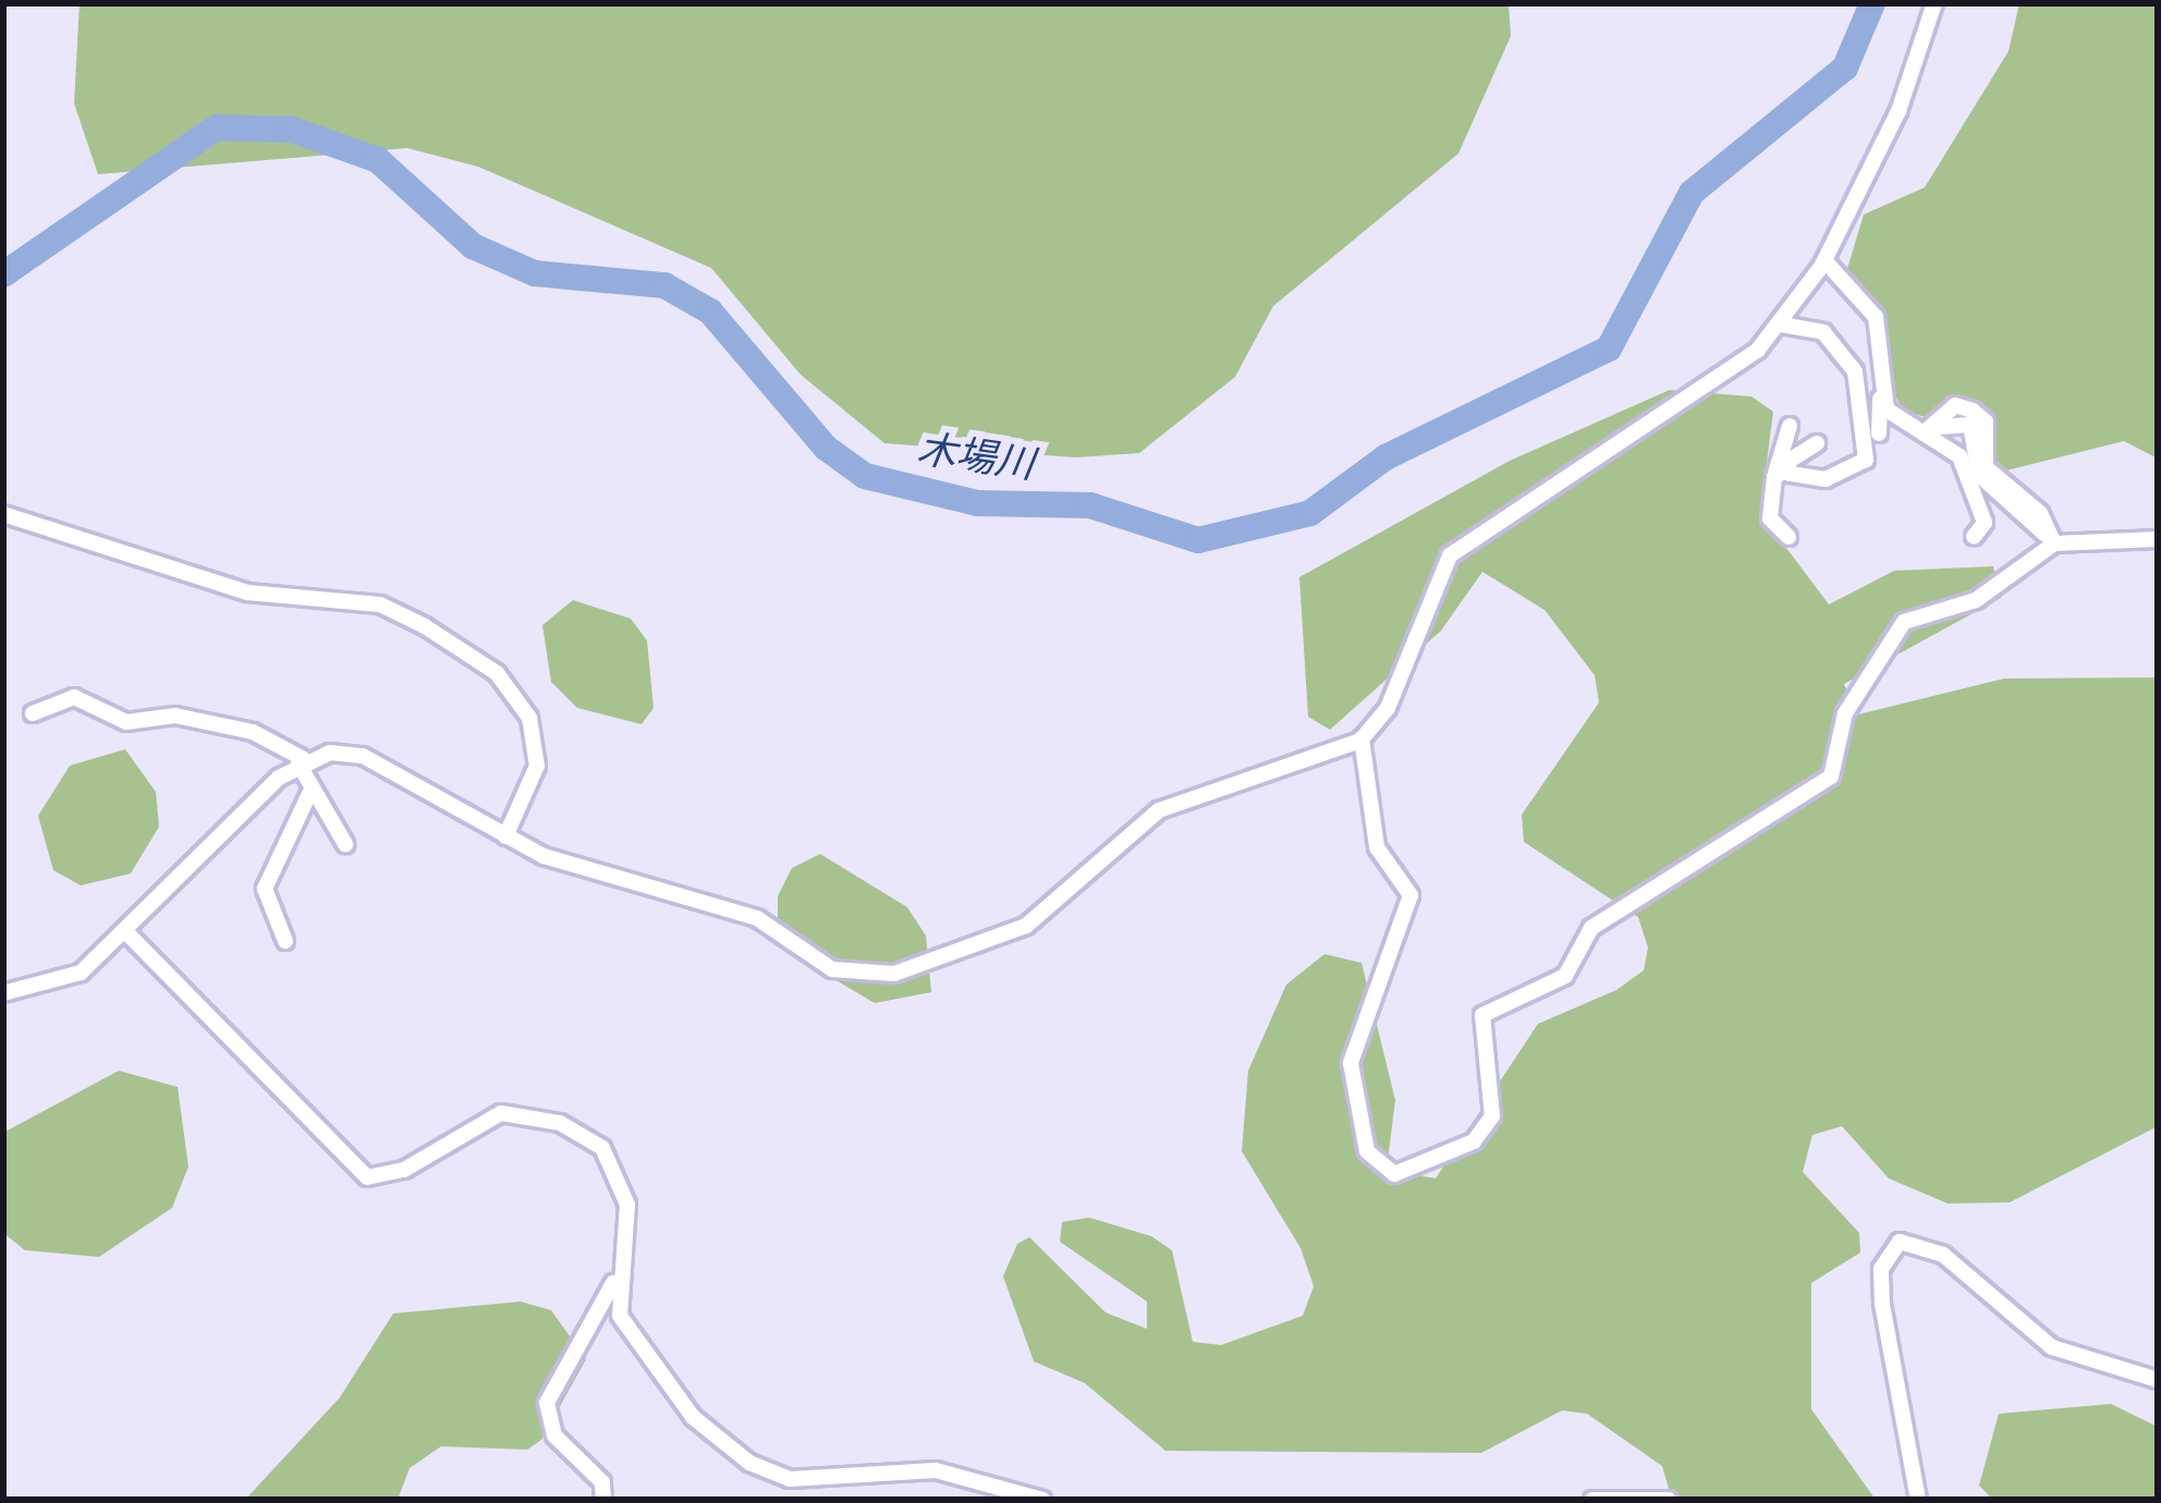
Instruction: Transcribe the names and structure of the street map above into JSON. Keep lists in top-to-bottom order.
{
  "water": ["木場川"]
}
